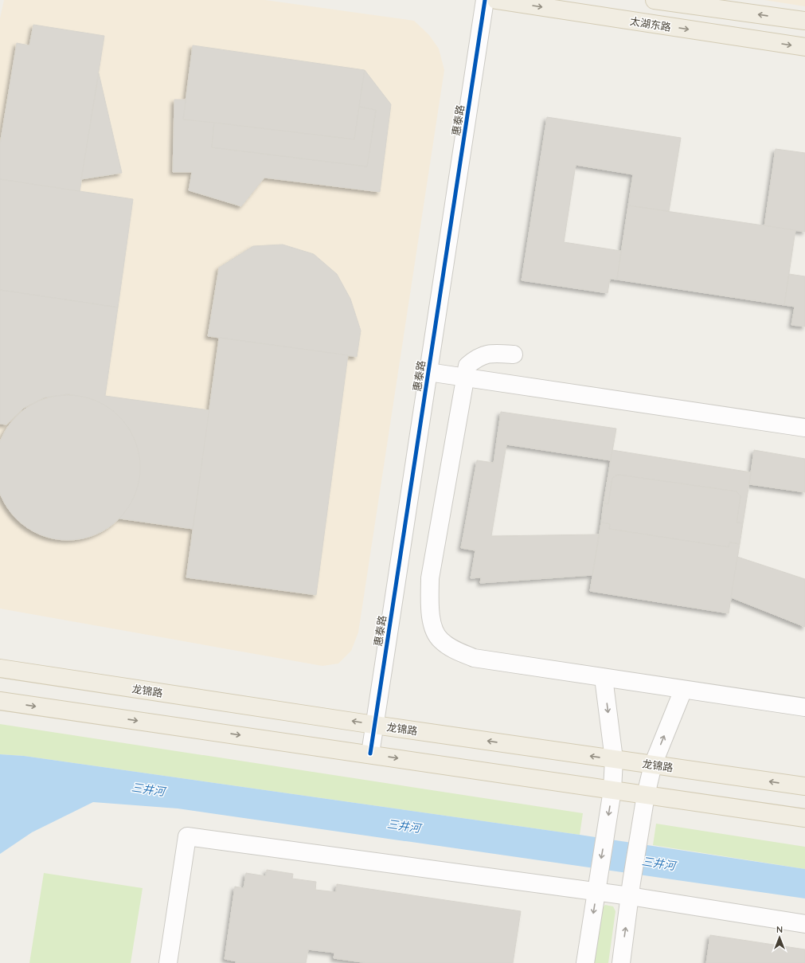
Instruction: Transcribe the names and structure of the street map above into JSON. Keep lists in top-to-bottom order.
{
  "streets": {
    "main road": ["太湖东路", "龙锦路"],
    "street": ["惠泰路"]
  },
  "crossings": [
    ["惠泰路", "龙锦路"]
  ],
  "water": ["三井河"],
  "north": "top"
}
